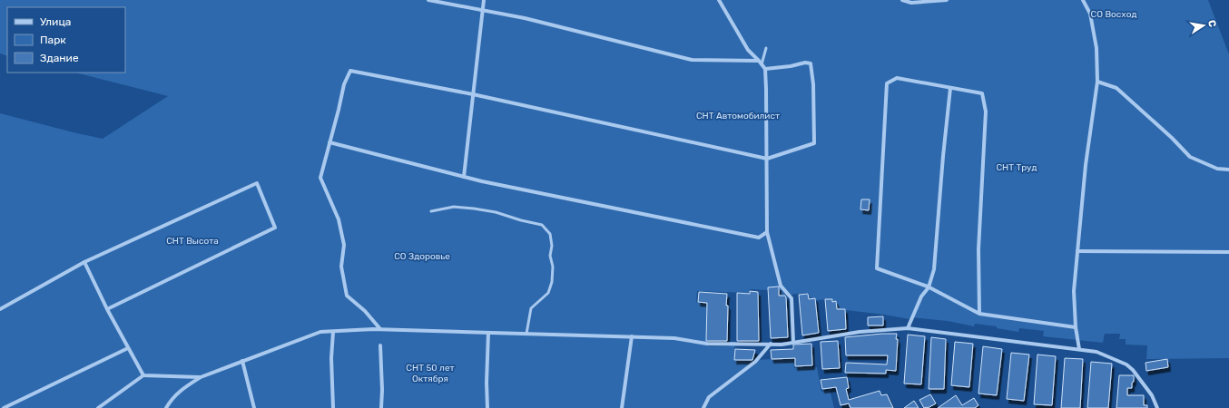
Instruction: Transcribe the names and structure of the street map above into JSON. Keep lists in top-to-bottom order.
{
  "parks": [
    "СО Восход",
    "СНТ Автомобилист",
    "СНТ Труд",
    "СНТ Высота",
    "СО Здоровье",
    "СНТ 50 лет Октября"
  ],
  "legend": ["Улица", "Парк", "Здание"],
  "north": "right"
}
